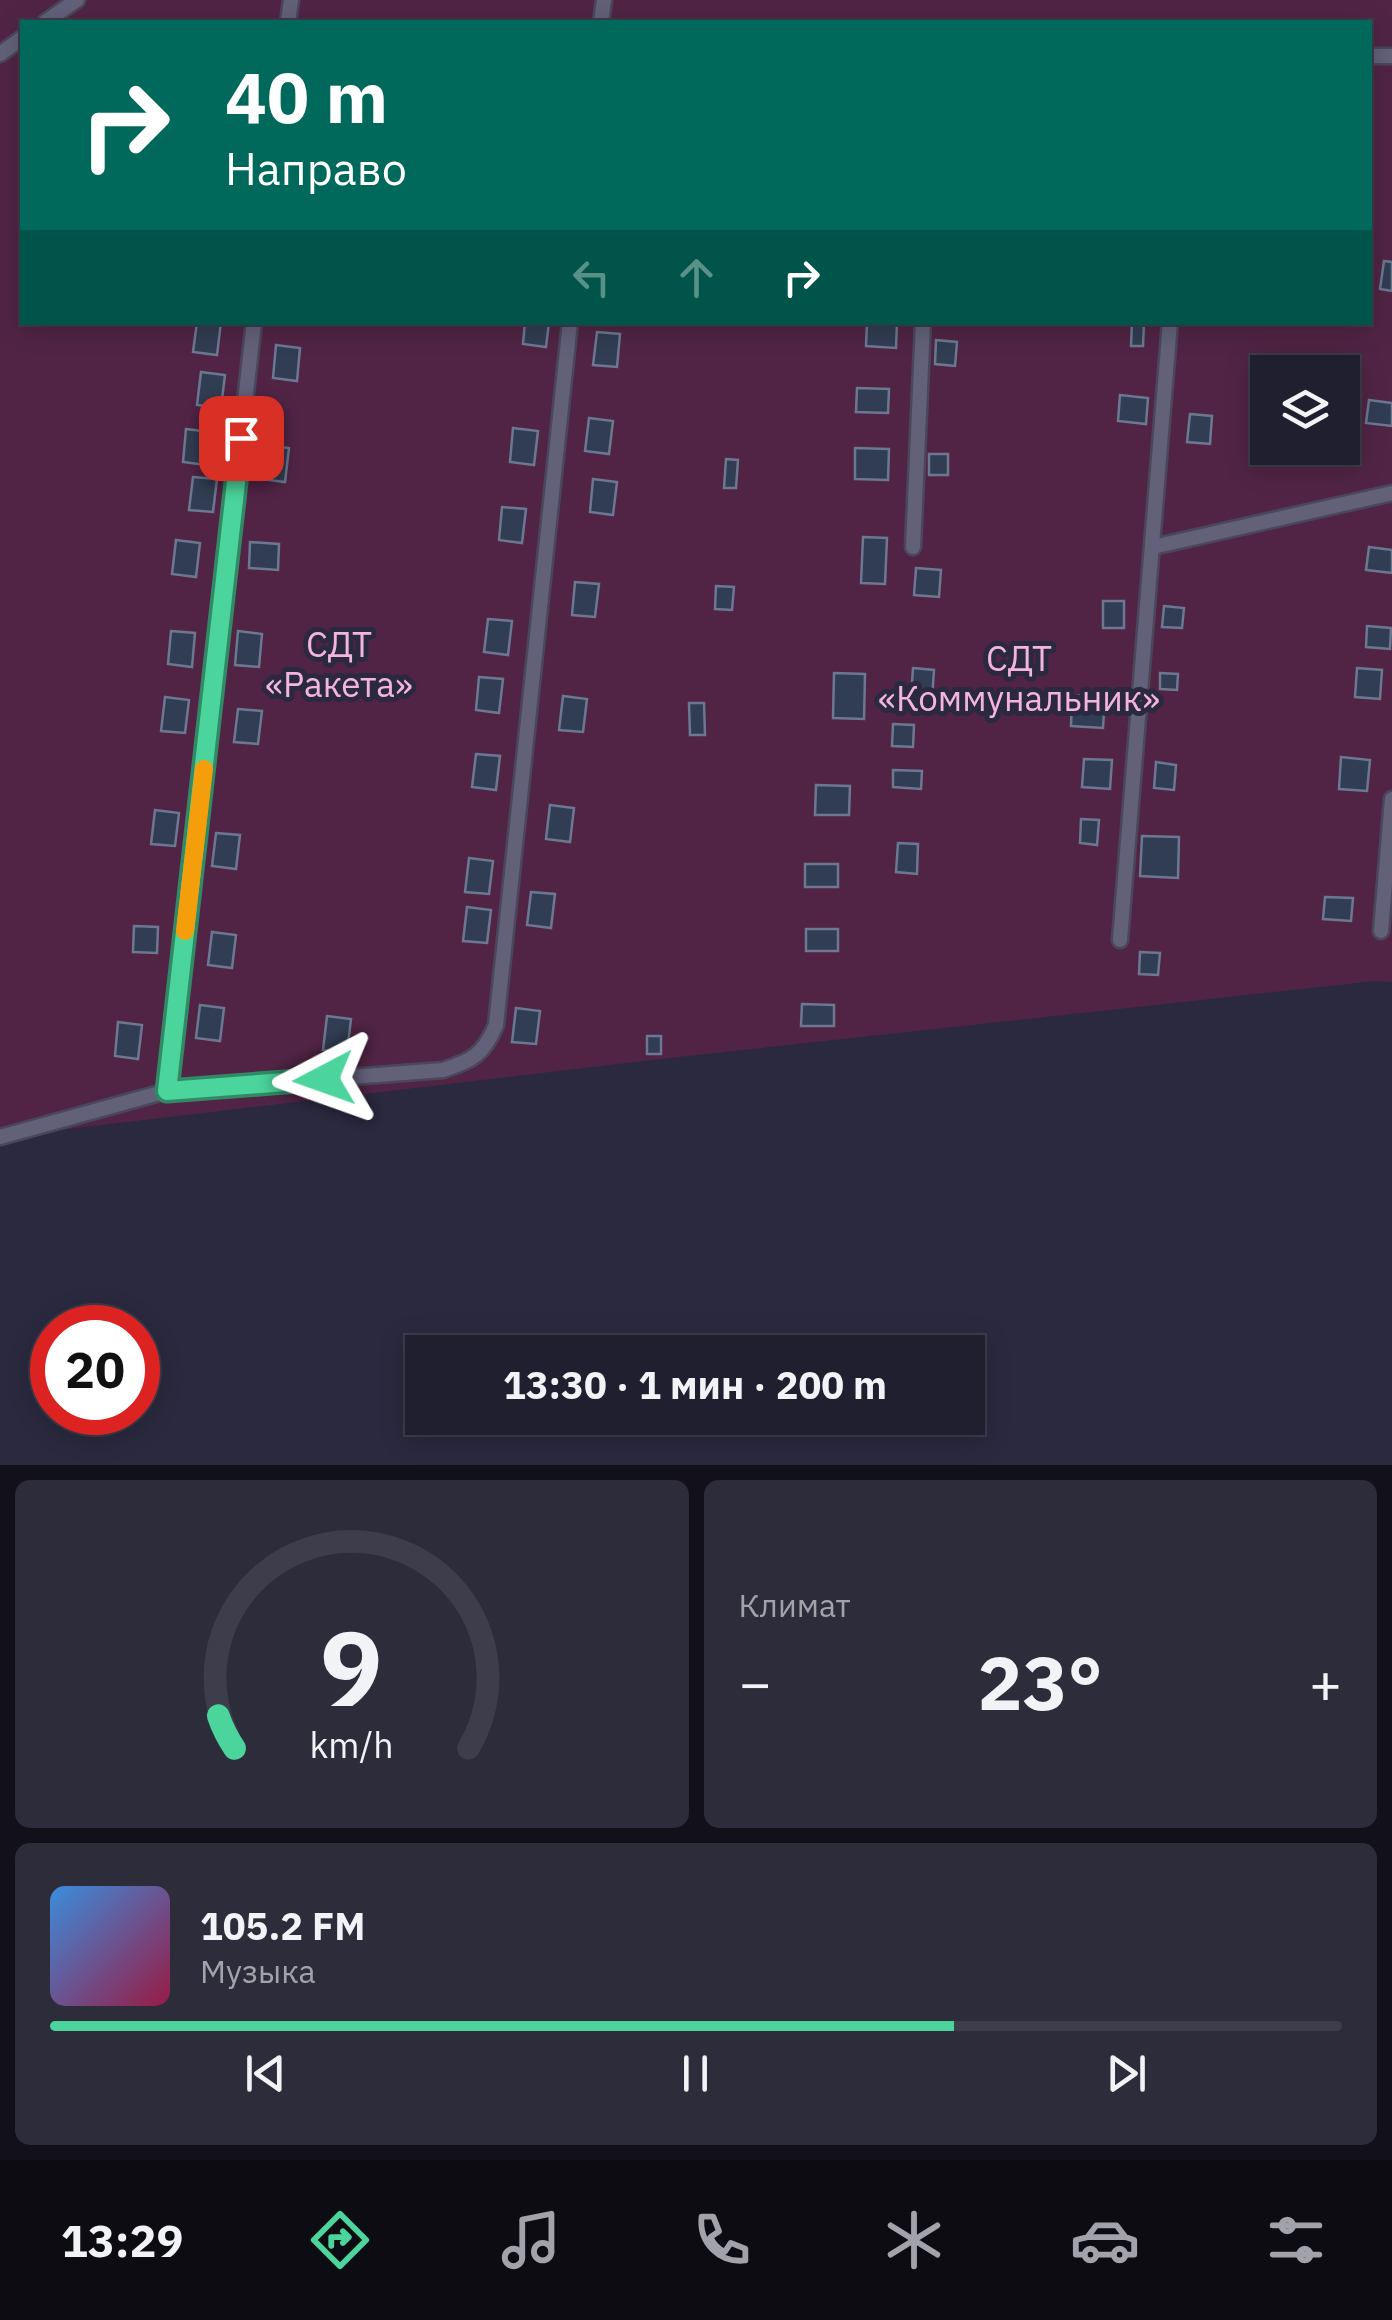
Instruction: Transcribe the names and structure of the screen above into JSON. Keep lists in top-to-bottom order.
{
  "parks": ["СДТ «Ракета»", "СДТ «Коммунальник»"],
  "page": {
    "turn": ["40 m", "Направо"],
    "limit": "20",
    "trip": "13:30 · 1 мин · 200 m",
    "tile": "Климат",
    "heat": ["−", "23°", "+"],
    "song": ["105.2 FM", "Музыка"],
    "tabs": "13:29",
    "gauge": ["9", "km/h"]
  }
}
